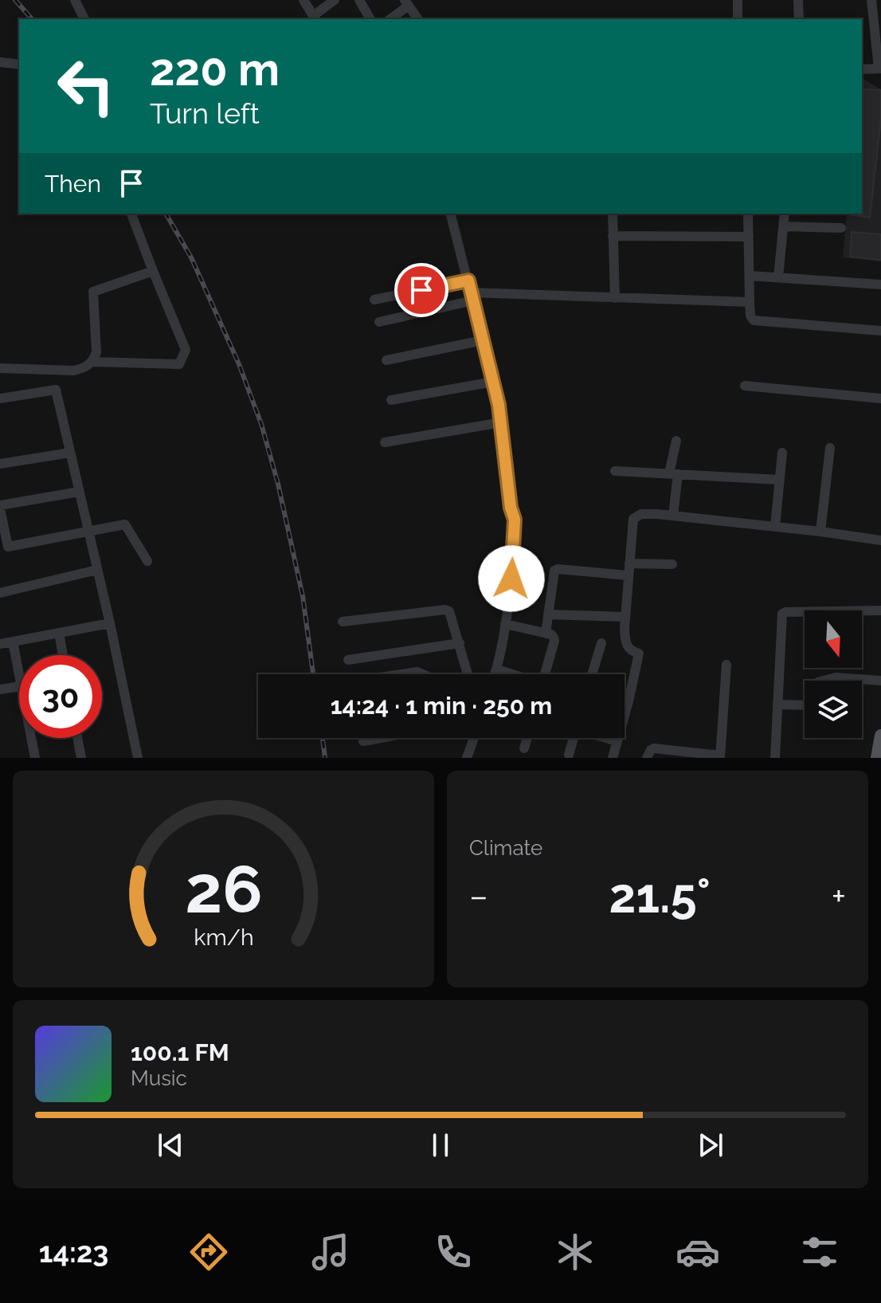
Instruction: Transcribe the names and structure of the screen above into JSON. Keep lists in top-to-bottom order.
{
  "north": "bottom",
  "page": {
    "turn": ["220 m", "Turn left"],
    "then": "Then",
    "limit": "30",
    "trip": "14:24 · 1 min · 250 m",
    "tile": "Climate",
    "heat": ["−", "21.5°", "+"],
    "song": ["100.1 FM", "Music"],
    "tabs": "14:23",
    "gauge": ["26", "km/h"]
  }
}
